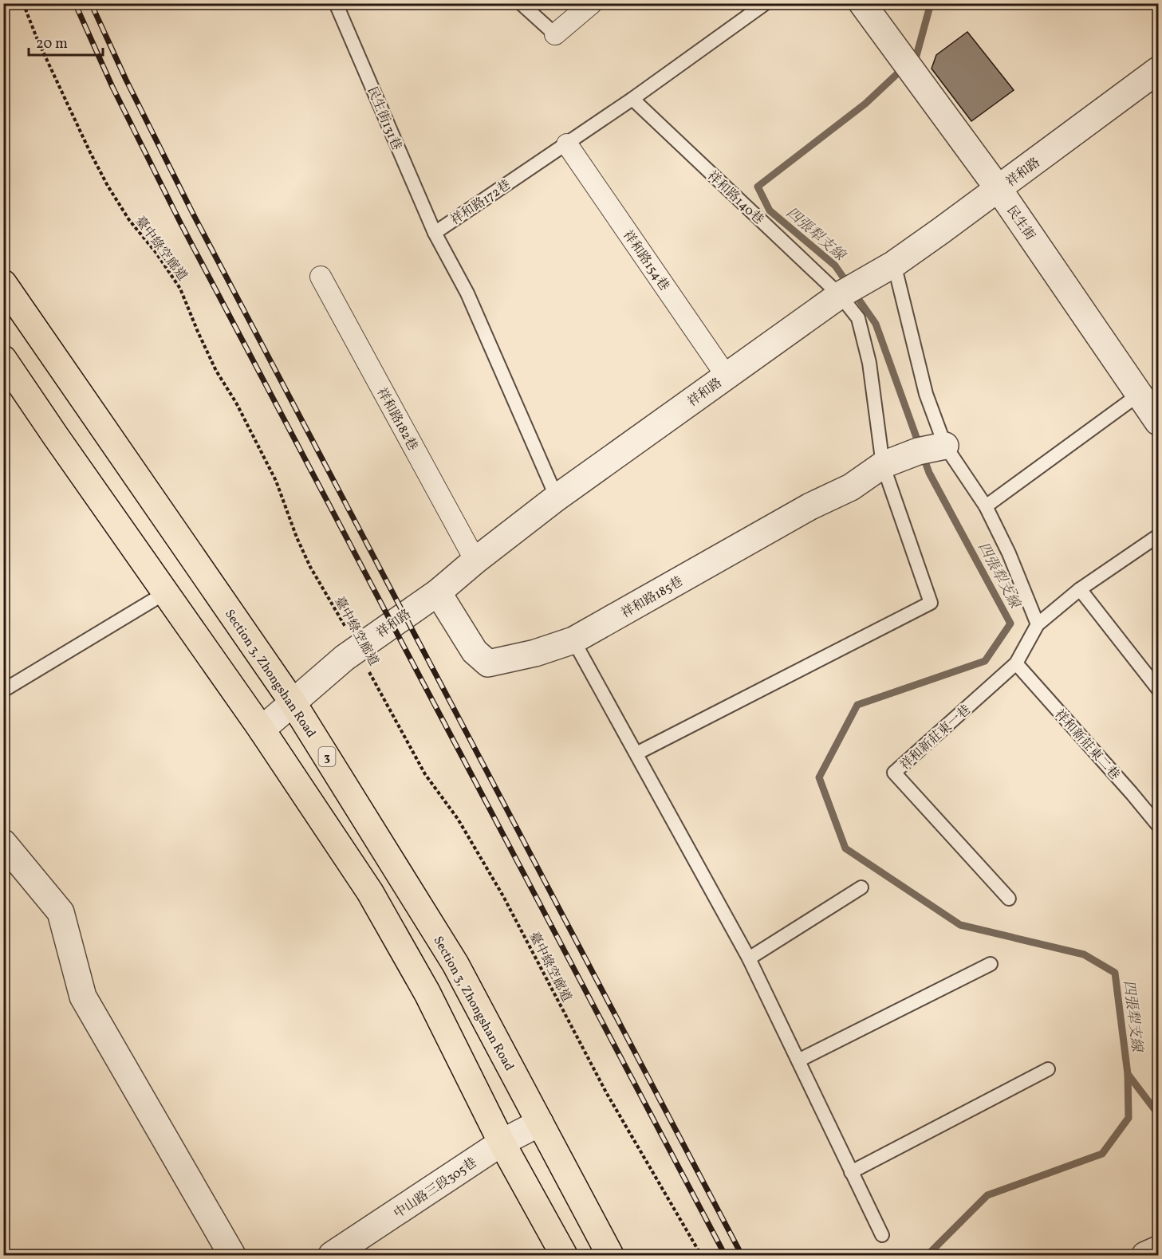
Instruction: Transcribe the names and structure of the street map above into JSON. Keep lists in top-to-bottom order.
{
  "streets": {
    "main road": ["Section 3, Zhongshan Road", "3"],
    "street": [
      "祥和路",
      "民生街",
      "祥和路154巷",
      "祥和路182巷",
      "祥和路185巷",
      "中山路三段305巷"
    ],
    "lane": [
      "民生街131巷",
      "祥和路140巷",
      "祥和路172巷",
      "祥和新莊東一巷",
      "祥和新莊東二巷"
    ],
    "path": ["臺中綠空廊道"]
  },
  "crossings": [
    ["民生街131巷", "祥和路172巷"],
    ["祥和路", "祥和路140巷"],
    ["祥和路", "民生街"],
    ["祥和路", "臺中綠空廊道"],
    ["祥和路", "祥和路154巷"],
    ["祥和路", "祥和路182巷"],
    ["祥和路", "祥和路185巷"],
    ["祥和路", "Section 3, Zhongshan Road"],
    ["祥和路140巷", "祥和路172巷"],
    ["祥和路140巷", "祥和路185巷"],
    ["祥和路172巷", "祥和路154巷"],
    ["Section 3, Zhongshan Road", "中山路三段305巷"],
    ["祥和新莊東一巷", "祥和新莊東二巷"]
  ],
  "water": ["四張犁支線"],
  "scale_bar": "20 m"
}
